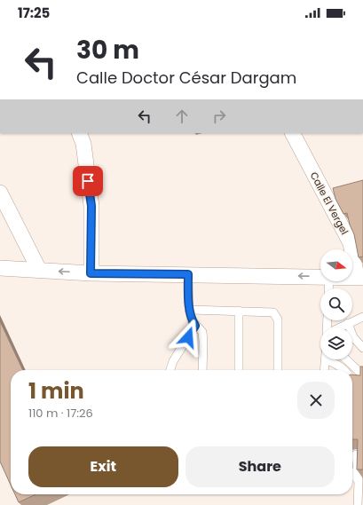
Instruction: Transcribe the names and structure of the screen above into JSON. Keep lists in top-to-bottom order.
{
  "streets": {
    "street": ["Calle El Vergel"]
  },
  "north": "right",
  "page": {
    "status": "17:25",
    "turn": ["30 m", "Calle Doctor César Dargam"],
    "heading": ["1 min", "110 m · 17:26"],
    "buttons": ["Exit", "Share"]
  }
}
